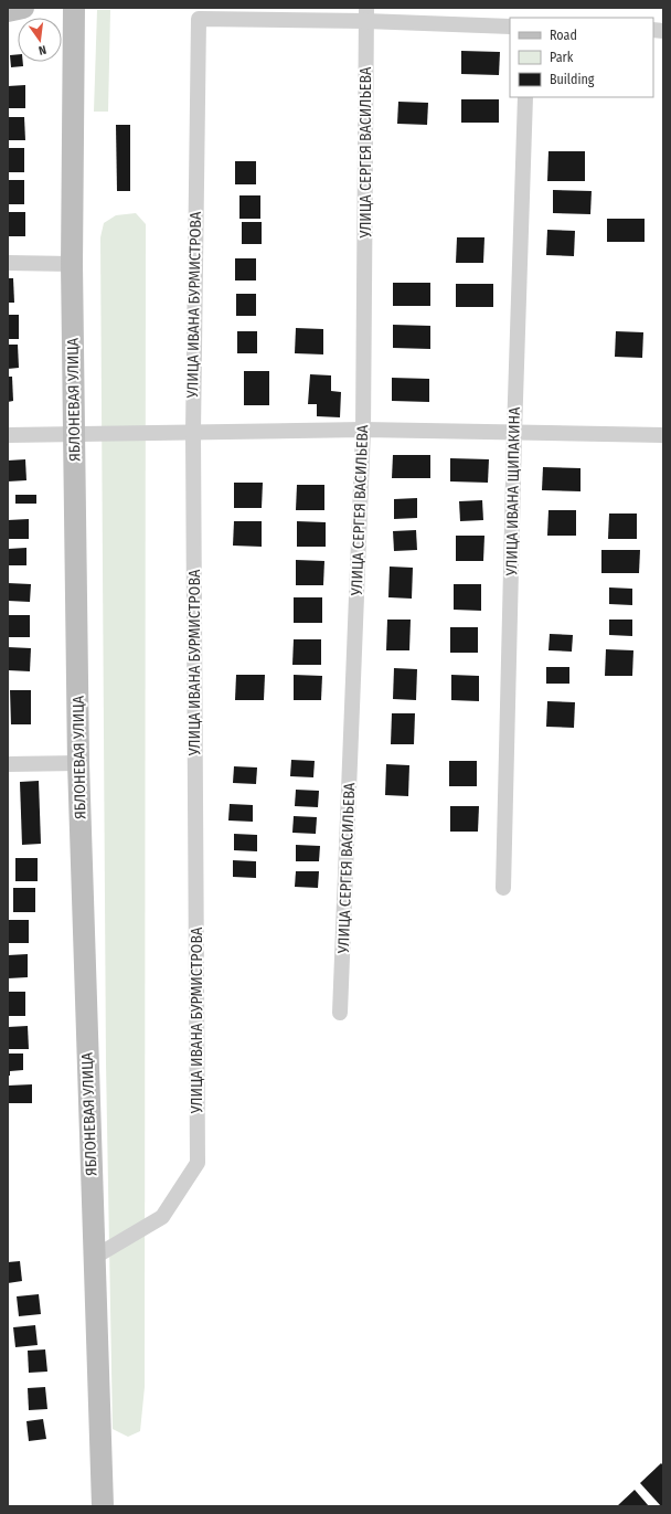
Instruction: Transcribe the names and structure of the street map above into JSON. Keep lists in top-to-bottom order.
{
  "streets": {
    "street": [
      "УЛИЦА СЕРГЕЯ ВАСИЛЬЕВА",
      "УЛИЦА ИВАНА БУРМИСТРОВА",
      "ЯБЛОНЕВАЯ УЛИЦА",
      "УЛИЦА ИВАНА ЩИПАКИНА"
    ]
  },
  "crossings": [
    ["УЛИЦА СЕРГЕЯ ВАСИЛЬЕВА", "УЛИЦА ИВАНА БУРМИСТРОВА"],
    ["УЛИЦА ИВАНА БУРМИСТРОВА", "ЯБЛОНЕВАЯ УЛИЦА"]
  ],
  "legend": ["Road", "Park", "Building"],
  "north": "bottom"
}
